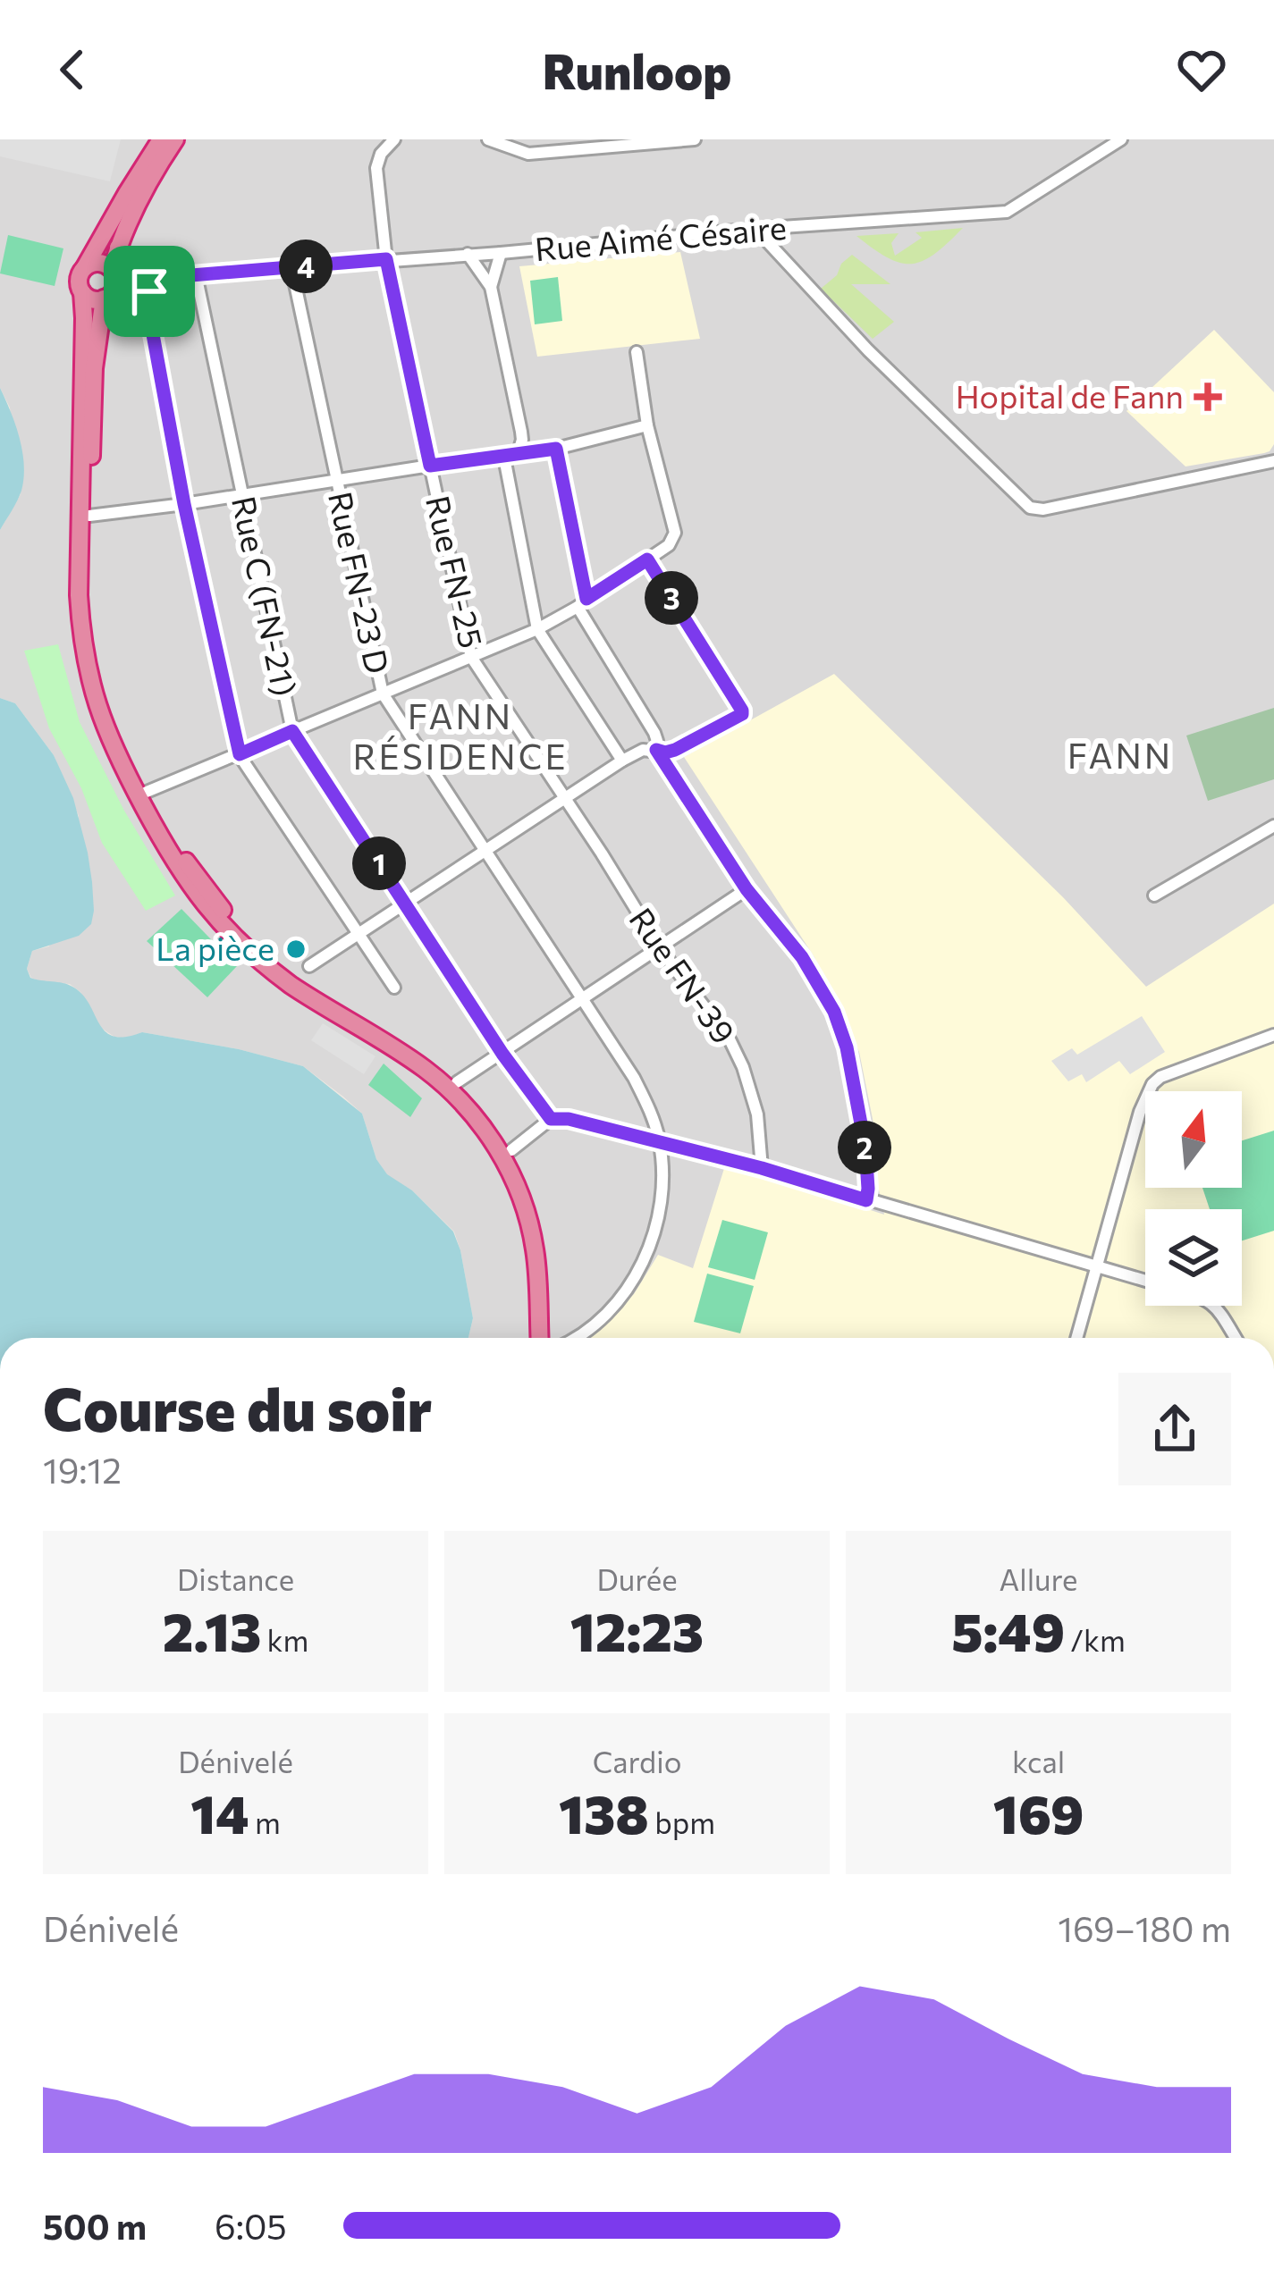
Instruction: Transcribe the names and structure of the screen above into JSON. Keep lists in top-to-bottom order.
{
  "streets": {
    "street": [
      "Rue Aimé Césaire",
      "Rue FN-25",
      "Rue FN-23 D",
      "Rue C (FN-21)",
      "Rue FN-39"
    ]
  },
  "crossings": [
    ["Rue Aimé Césaire", "Rue FN-25"],
    ["Rue Aimé Césaire", "Rue FN-23 D"],
    ["Rue Aimé Césaire", "Rue C (FN-21)"],
    ["Rue FN-25", "Rue FN-39"]
  ],
  "districts": ["FANN RÉSIDENCE", "FANN"],
  "places": {
    "health": ["Hopital de Fann"],
    "other": ["La pièce"]
  },
  "north": "top",
  "page": {
    "header": "Runloop",
    "pins": [
      "4",
      "3",
      "1",
      "2"
    ],
    "heading": ["Course du soir", "19:12"],
    "stats": [
      ["Distance", "2.13 km"],
      ["Durée", "12:23"],
      ["Allure", "5:49 /km"],
      ["Dénivelé", "14 m"],
      ["Cardio", "138 bpm"],
      ["kcal", "169"]
    ],
    "chart": ["Dénivelé", "169–180 m"],
    "list": [
      {
        "name": "500 m",
        "note": "6:05"
      }
    ]
  }
}
